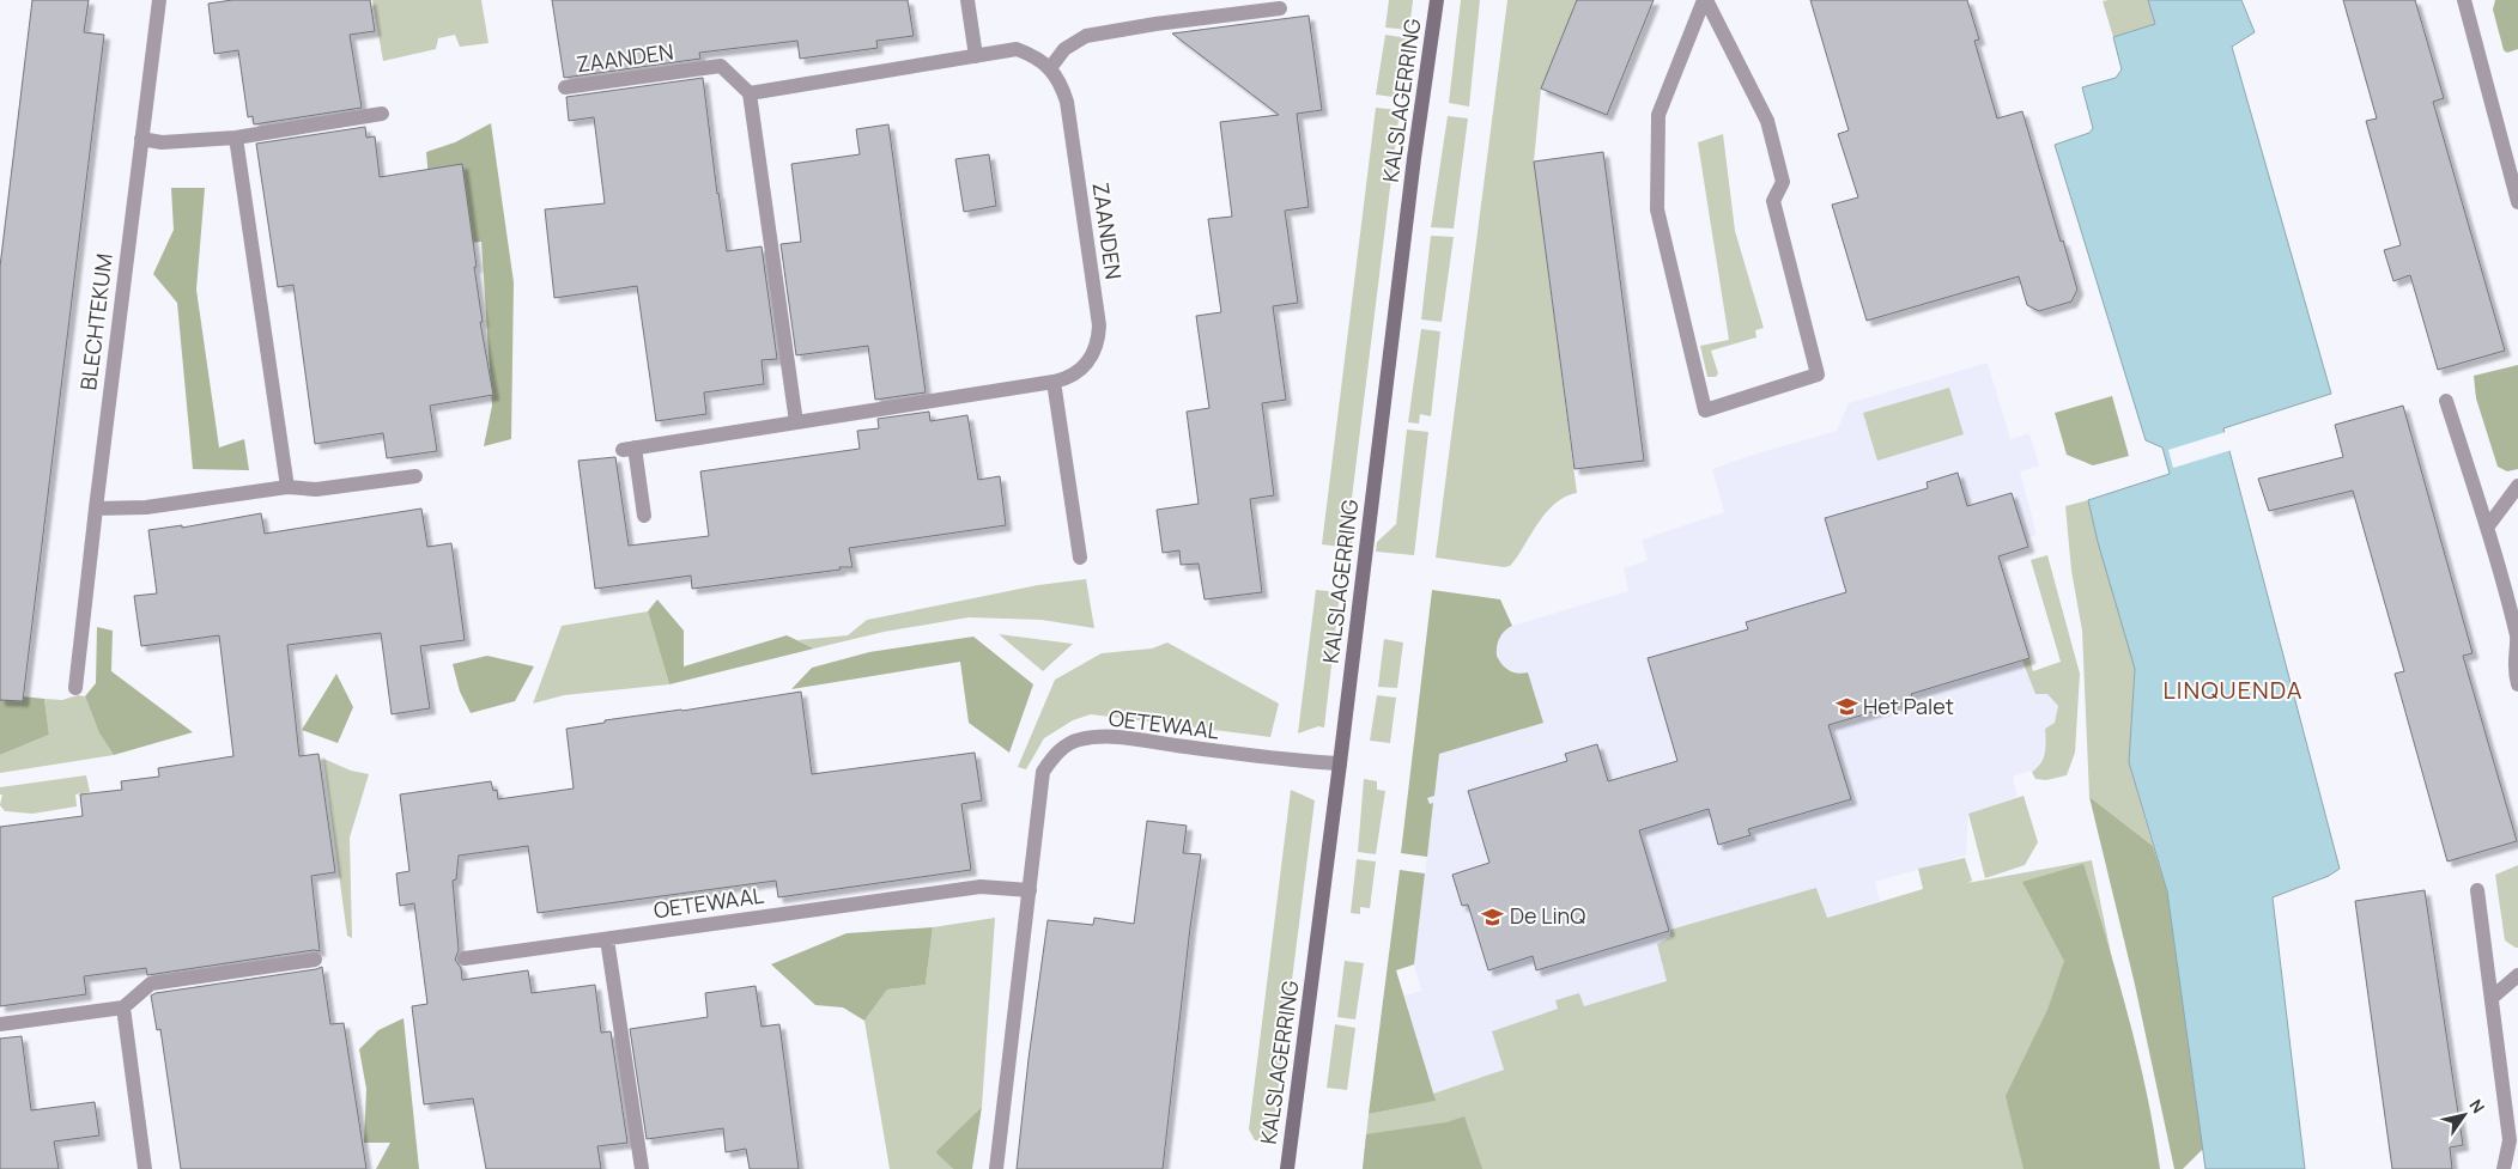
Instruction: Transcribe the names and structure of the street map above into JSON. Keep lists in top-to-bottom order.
{
  "streets": {
    "street": [
      "ZAANDEN",
      "KALSLAGERRING",
      "BLECHTEKUM",
      "OETEWAAL"
    ]
  },
  "crossings": [
    ["KALSLAGERRING", "OETEWAAL"]
  ],
  "districts": ["LINQUENDA"],
  "places": {
    "school or university": ["Het Palet", "De LinQ"]
  },
  "north": "top right"
}
